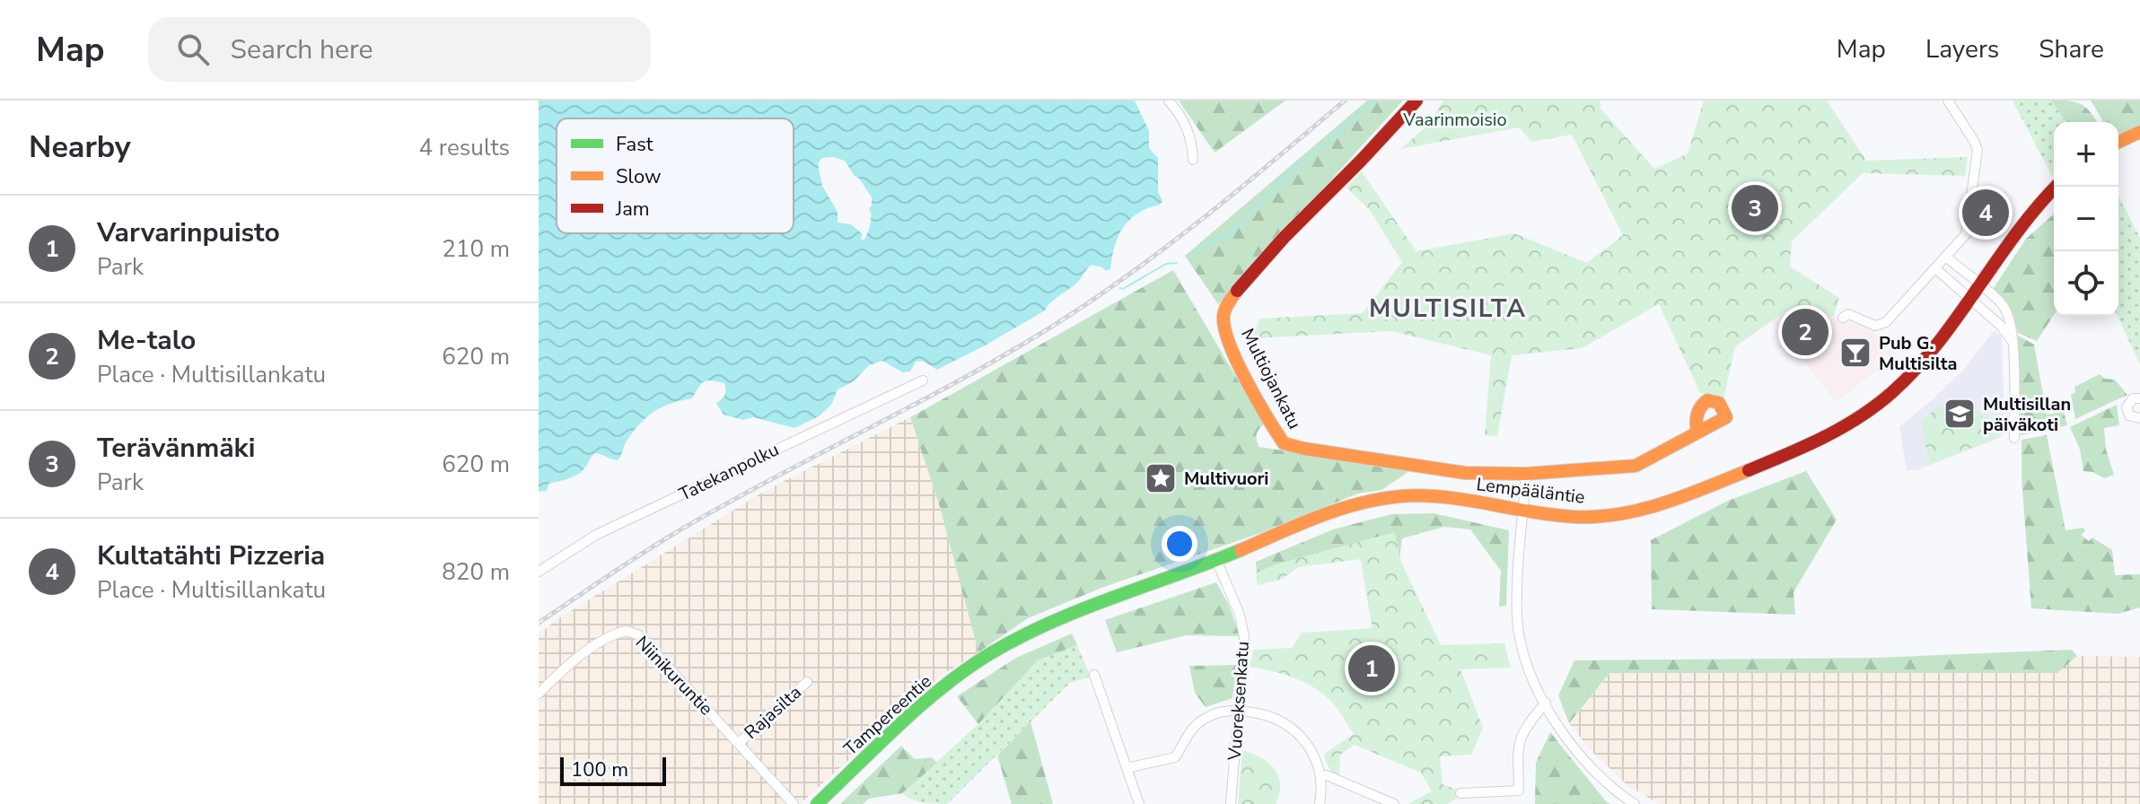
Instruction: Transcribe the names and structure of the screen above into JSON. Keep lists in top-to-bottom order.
{
  "streets": {
    "main road": ["Multiojankatu", "Lempääläntie", "Tampereentie"],
    "street": [
      "Tatekanpolku",
      "Niinikuruntie",
      "Vuoreksenkatu",
      "Rajasilta"
    ]
  },
  "crossings": [
    ["Lempääläntie", "Vuoreksenkatu"],
    ["Lempääläntie", "Tampereentie"],
    ["Niinikuruntie", "Rajasilta"]
  ],
  "districts": ["MULTISILTA"],
  "parks": ["Vaarinmoisio"],
  "places": {
    "bar": ["Pub G. Multisilta"],
    "school or university": ["Multisillan päiväkoti"],
    "place": ["Multivuori"]
  },
  "legend": ["Fast", "Slow", "Jam"],
  "scale_bar": "100 m",
  "page": {
    "header": "Map",
    "search": "Search here",
    "nav": ["Map", "Layers", "Share"],
    "heading": ["Nearby", "4 results"],
    "map_buttons": ["+", "−"],
    "pins": [
      "3",
      "4",
      "2",
      "1"
    ],
    "list": [
      {
        "mark": "1",
        "name": "Varvarinpuisto",
        "note": "Park",
        "value": "210 m"
      },
      {
        "mark": "2",
        "name": "Me-talo",
        "note": "Place · Multisillankatu",
        "value": "620 m"
      },
      {
        "mark": "3",
        "name": "Terävänmäki",
        "note": "Park",
        "value": "620 m"
      },
      {
        "mark": "4",
        "name": "Kultatähti Pizzeria",
        "note": "Place · Multisillankatu",
        "value": "820 m"
      }
    ],
    "scale": "100 m"
  }
}
